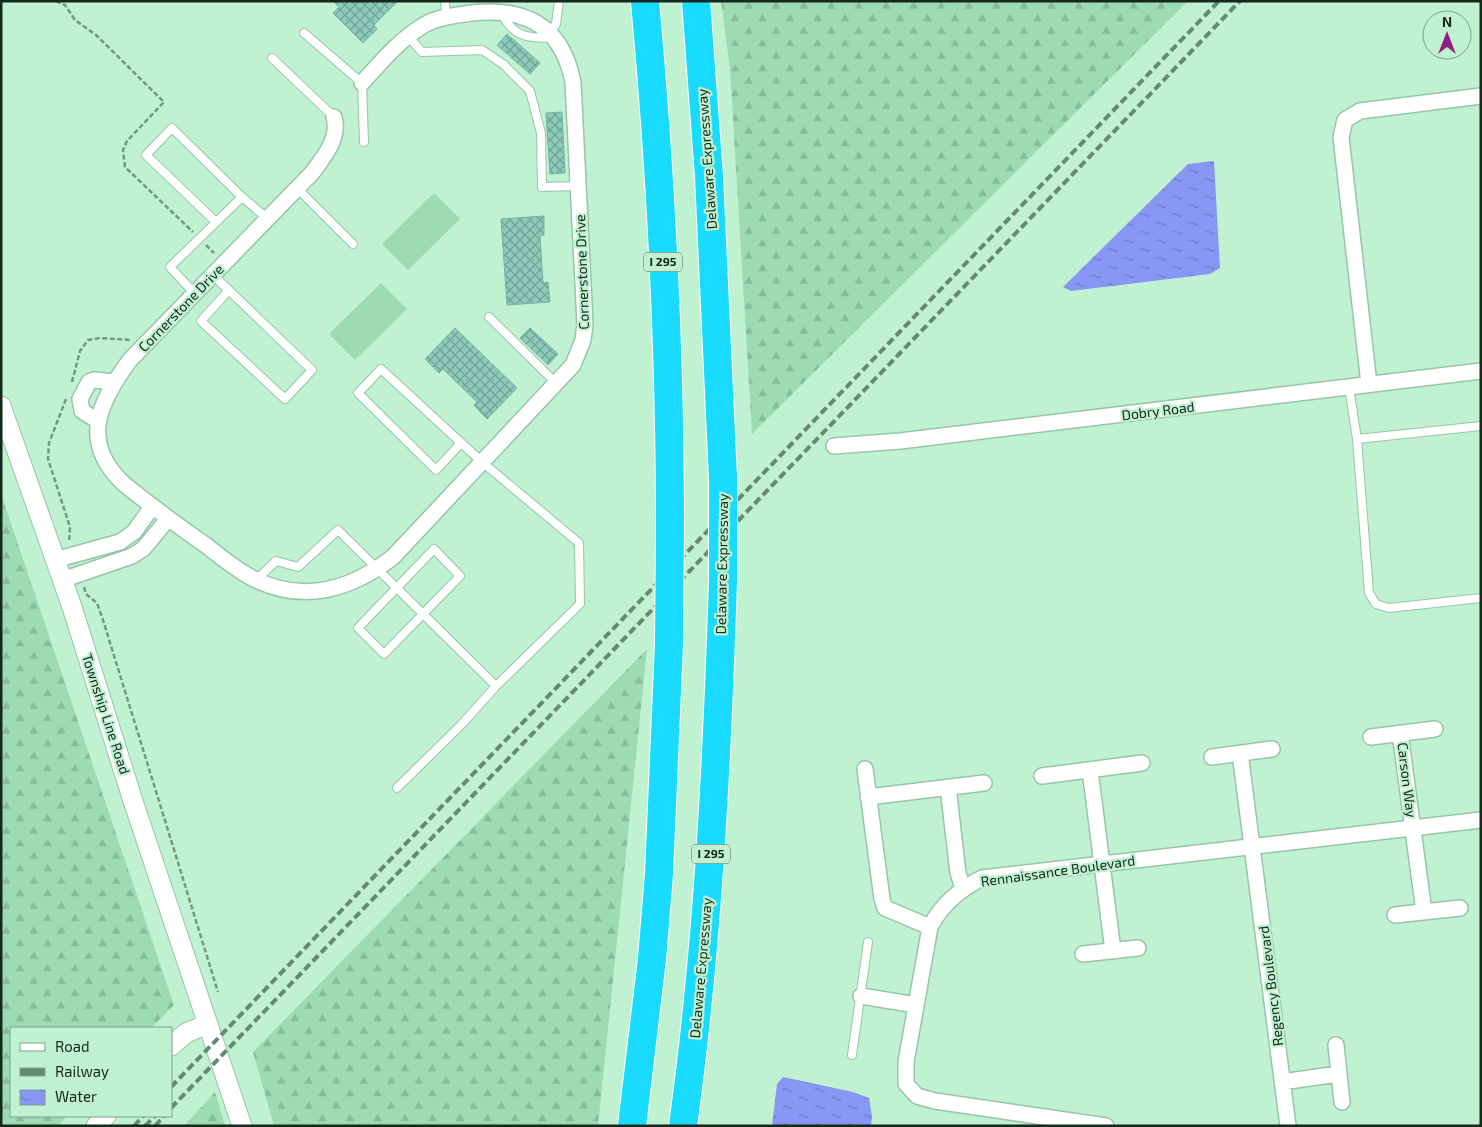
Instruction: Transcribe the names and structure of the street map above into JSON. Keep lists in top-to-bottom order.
{
  "streets": {
    "highway": ["Delaware Expressway", "I 295"],
    "street": [
      "Cornerstone Drive",
      "Dobry Road",
      "Township Line Road",
      "Carson Way",
      "Rennaissance Boulevard",
      "Regency Boulevard"
    ]
  },
  "crossings": [
    ["Carson Way", "Rennaissance Boulevard"],
    ["Rennaissance Boulevard", "Regency Boulevard"]
  ],
  "legend": ["Road", "Railway", "Water"],
  "north": "top"
}
